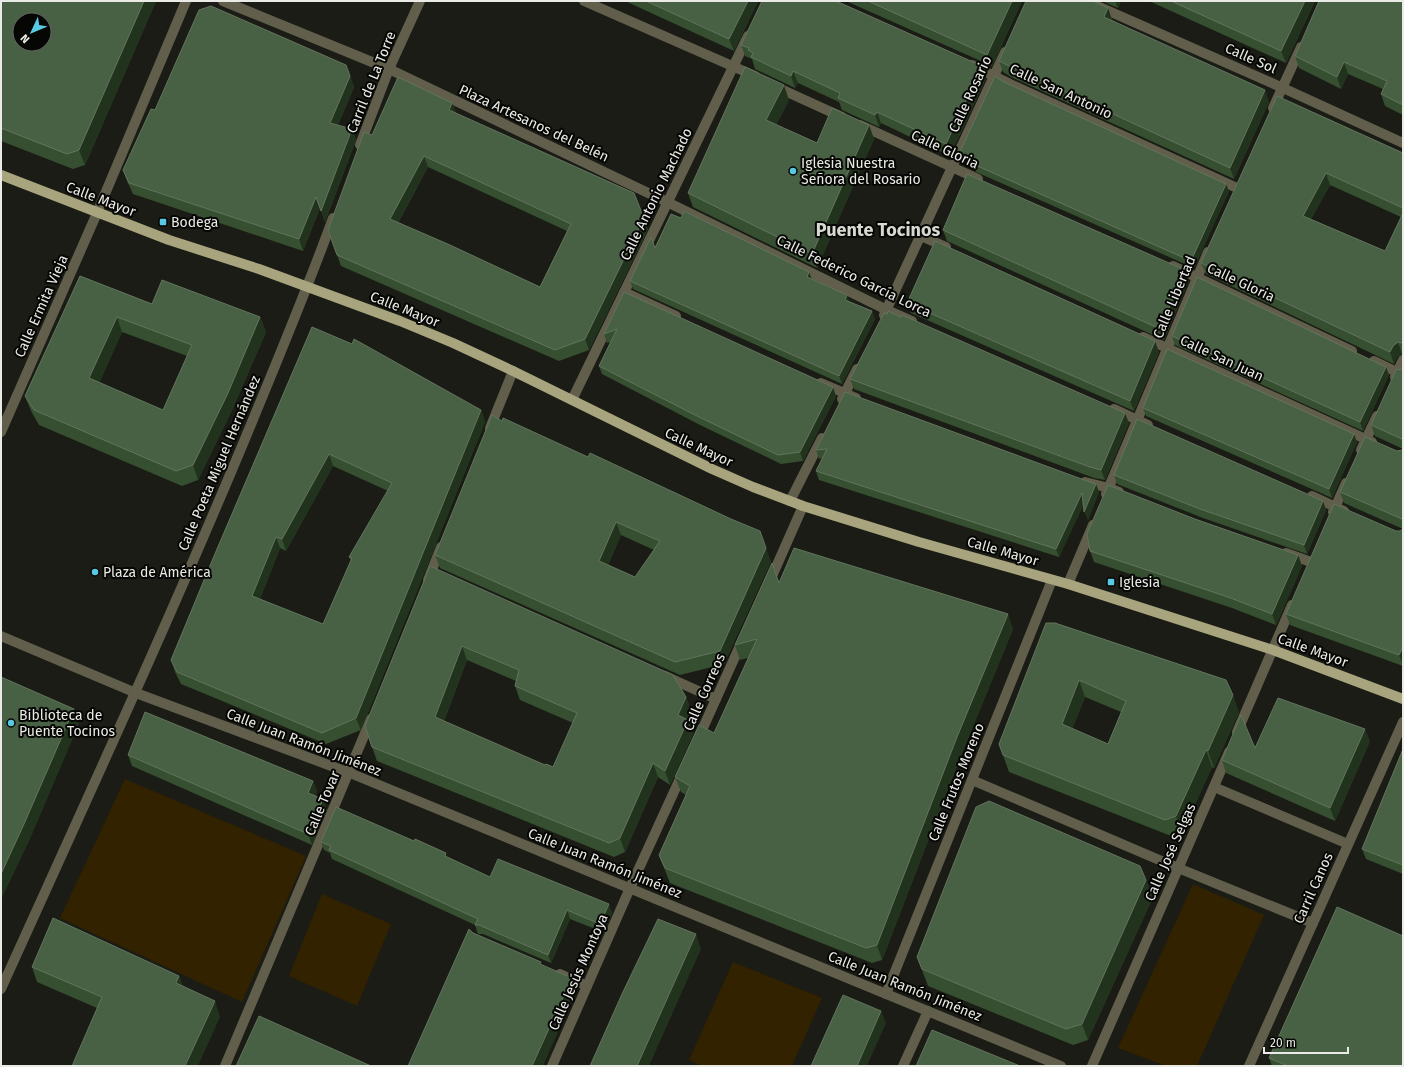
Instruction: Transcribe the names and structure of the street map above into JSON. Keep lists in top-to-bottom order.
{
  "streets": {
    "main road": ["Calle Mayor"],
    "street": [
      "Calle Sol",
      "Carril de La Torre",
      "Calle San Antonio",
      "Calle Rosario",
      "Plaza Artesanos del Belén",
      "Calle Gloria",
      "Calle Antonio Machado",
      "Calle Federico García Lorca",
      "Calle Libertad",
      "Calle Ermita Vieja",
      "Calle San Juan",
      "Calle Poeta Miguel Hernández",
      "Calle Correos",
      "Calle Juan Ramón Jiménez",
      "Calle Frutos Moreno",
      "Calle Tovar",
      "Calle José Selgas",
      "Carril Canos",
      "Calle Jesús Montoya"
    ]
  },
  "crossings": [
    ["Carril de La Torre", "Plaza Artesanos del Belén"],
    ["Calle San Antonio", "Calle Rosario"],
    ["Calle Rosario", "Calle Gloria"],
    ["Calle Rosario", "Calle Federico García Lorca"],
    ["Plaza Artesanos del Belén", "Calle Antonio Machado"],
    ["Plaza Artesanos del Belén", "Calle Federico García Lorca"],
    ["Calle Gloria", "Calle Antonio Machado"],
    ["Calle Gloria", "Calle Libertad"],
    ["Calle Antonio Machado", "Calle Mayor"],
    ["Calle Antonio Machado", "Calle Federico García Lorca"],
    ["Calle Mayor", "Calle Ermita Vieja"],
    ["Calle Mayor", "Calle Poeta Miguel Hernández"],
    ["Calle Mayor", "Calle Frutos Moreno"],
    ["Calle Mayor", "Calle José Selgas"],
    ["Calle Libertad", "Calle San Juan"],
    ["Calle Poeta Miguel Hernández", "Calle Juan Ramón Jiménez"],
    ["Calle Juan Ramón Jiménez", "Calle Frutos Moreno"],
    ["Calle Juan Ramón Jiménez", "Calle Tovar"],
    ["Calle Juan Ramón Jiménez", "Calle Jesús Montoya"]
  ],
  "districts": ["Puente Tocinos"],
  "places": {
    "other": ["Iglesia Nuestra Señora del Rosario", "Plaza de América", "Biblioteca de Puente Tocinos"],
    "transit": ["Bodega", "Iglesia"]
  },
  "scale_bar": "20 m",
  "north": "bottom left"
}
